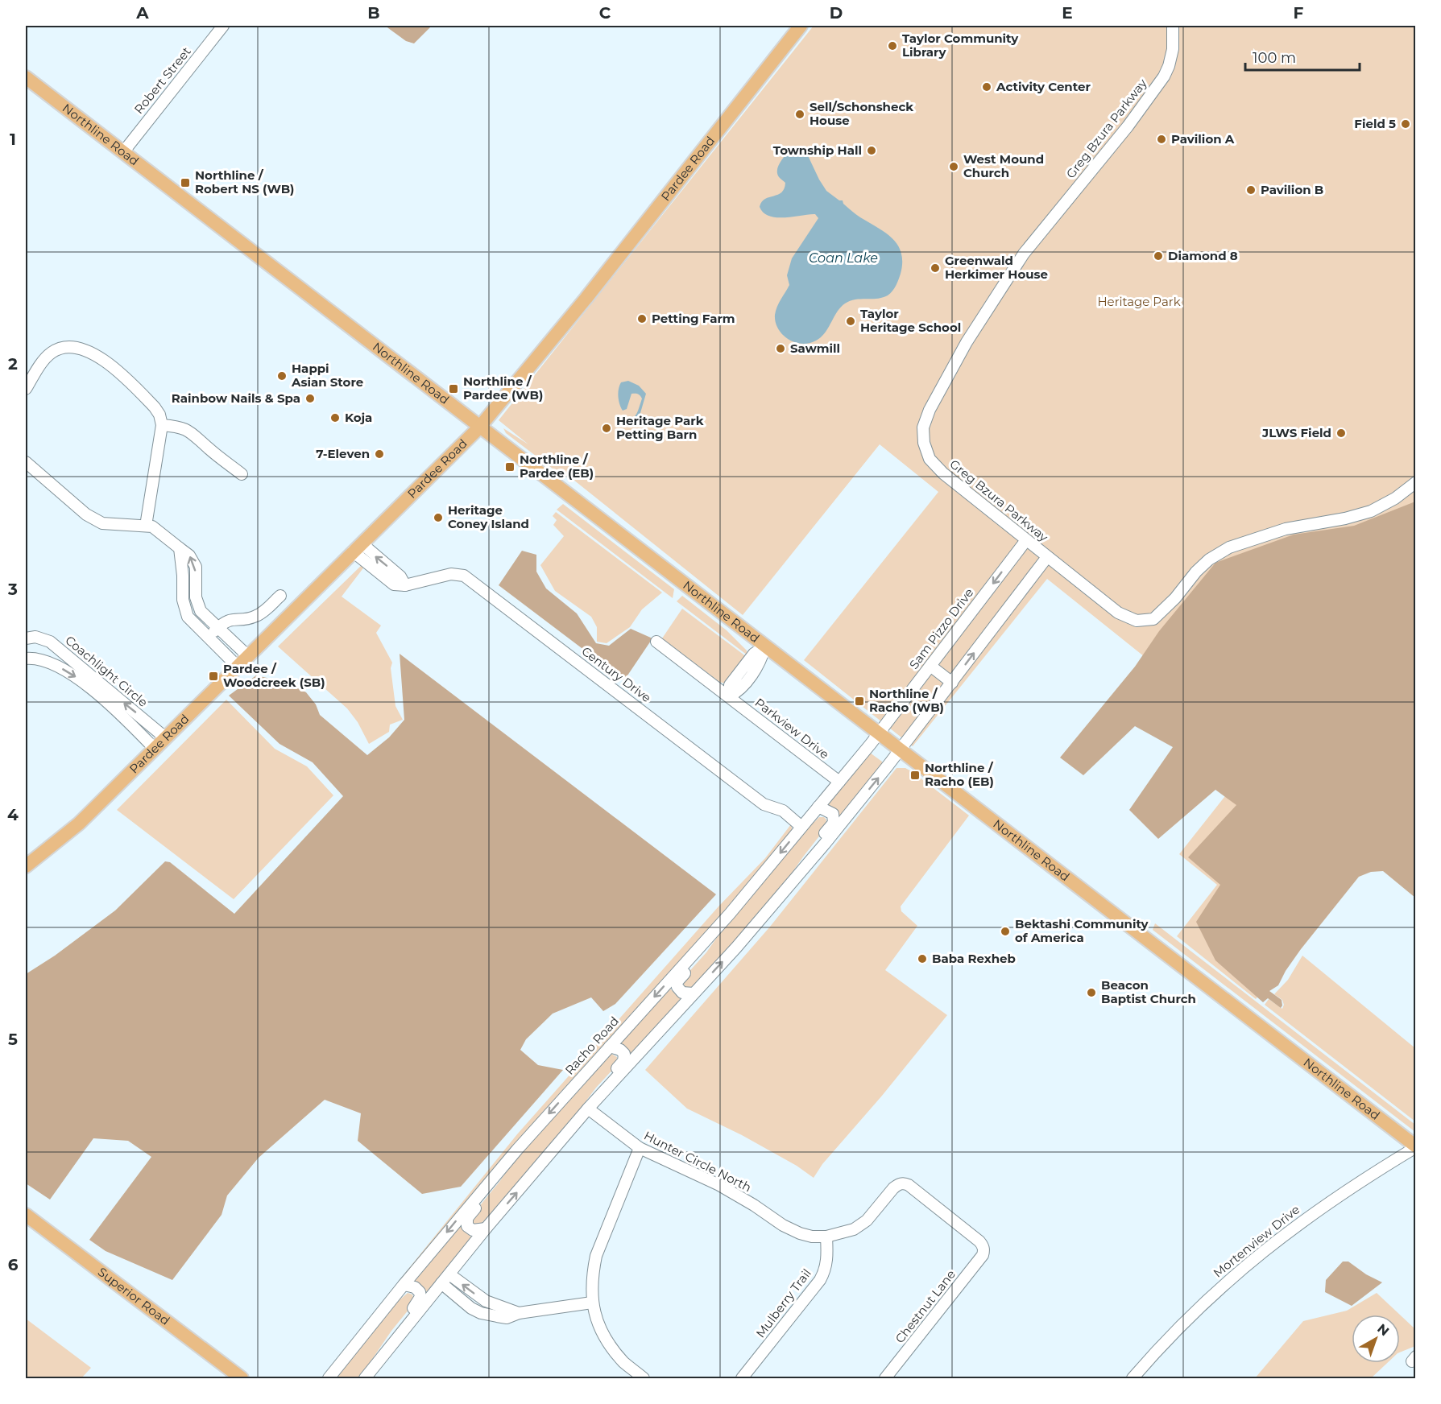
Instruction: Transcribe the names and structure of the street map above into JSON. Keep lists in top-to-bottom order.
{
  "streets": {
    "main road": ["Northline Road", "Pardee Road", "Superior Road"],
    "street": [
      "Robert Street",
      "Greg Bzura Parkway",
      "Sam Pizzo Drive",
      "Coachlight Circle",
      "Century Drive",
      "Parkview Drive",
      "Racho Road",
      "Hunter Circle North",
      "Mortenview Drive",
      "Mulberry Trail",
      "Chestnut Lane"
    ]
  },
  "crossings": [
    ["Robert Street", "Northline Road"],
    ["Greg Bzura Parkway", "Sam Pizzo Drive"],
    ["Northline Road", "Pardee Road"],
    ["Northline Road", "Sam Pizzo Drive"],
    ["Northline Road", "Racho Road"],
    ["Northline Road", "Mortenview Drive"],
    ["Pardee Road", "Coachlight Circle"],
    ["Pardee Road", "Century Drive"],
    ["Sam Pizzo Drive", "Racho Road"],
    ["Century Drive", "Racho Road"],
    ["Parkview Drive", "Racho Road"],
    ["Hunter Circle North", "Mulberry Trail"],
    ["Hunter Circle North", "Chestnut Lane"]
  ],
  "water": ["Coan Lake"],
  "parks": ["Heritage Park"],
  "places": {
    "other": [
      "Taylor Community Library",
      "Activity Center",
      "Sell/Schonsheck House",
      "Field 5",
      "Pavilion A",
      "Township Hall",
      "West Mound Church",
      "Pavilion B",
      "Diamond 8",
      "Greenwald Herkimer House",
      "Petting Farm",
      "Taylor Heritage School",
      "Sawmill",
      "Happi Asian Store",
      "Rainbow Nails & Spa",
      "Koja",
      "Heritage Park Petting Barn",
      "JLWS Field",
      "7-Eleven",
      "Heritage Coney Island",
      "Bektashi Community of America",
      "Baba Rexheb",
      "Beacon Baptist Church"
    ],
    "transit": [
      "Northline / Robert NS (WB)",
      "Northline / Pardee (WB)",
      "Northline / Pardee (EB)",
      "Pardee / Woodcreek (SB)",
      "Northline / Racho (WB)",
      "Northline / Racho (EB)"
    ]
  },
  "scale_bar": "100 m",
  "north": "top right",
  "grid": {
    "columns": [
      "A",
      "B",
      "C",
      "D",
      "E",
      "F"
    ],
    "rows": [
      "1",
      "2",
      "3",
      "4",
      "5",
      "6"
    ]
  }
}
